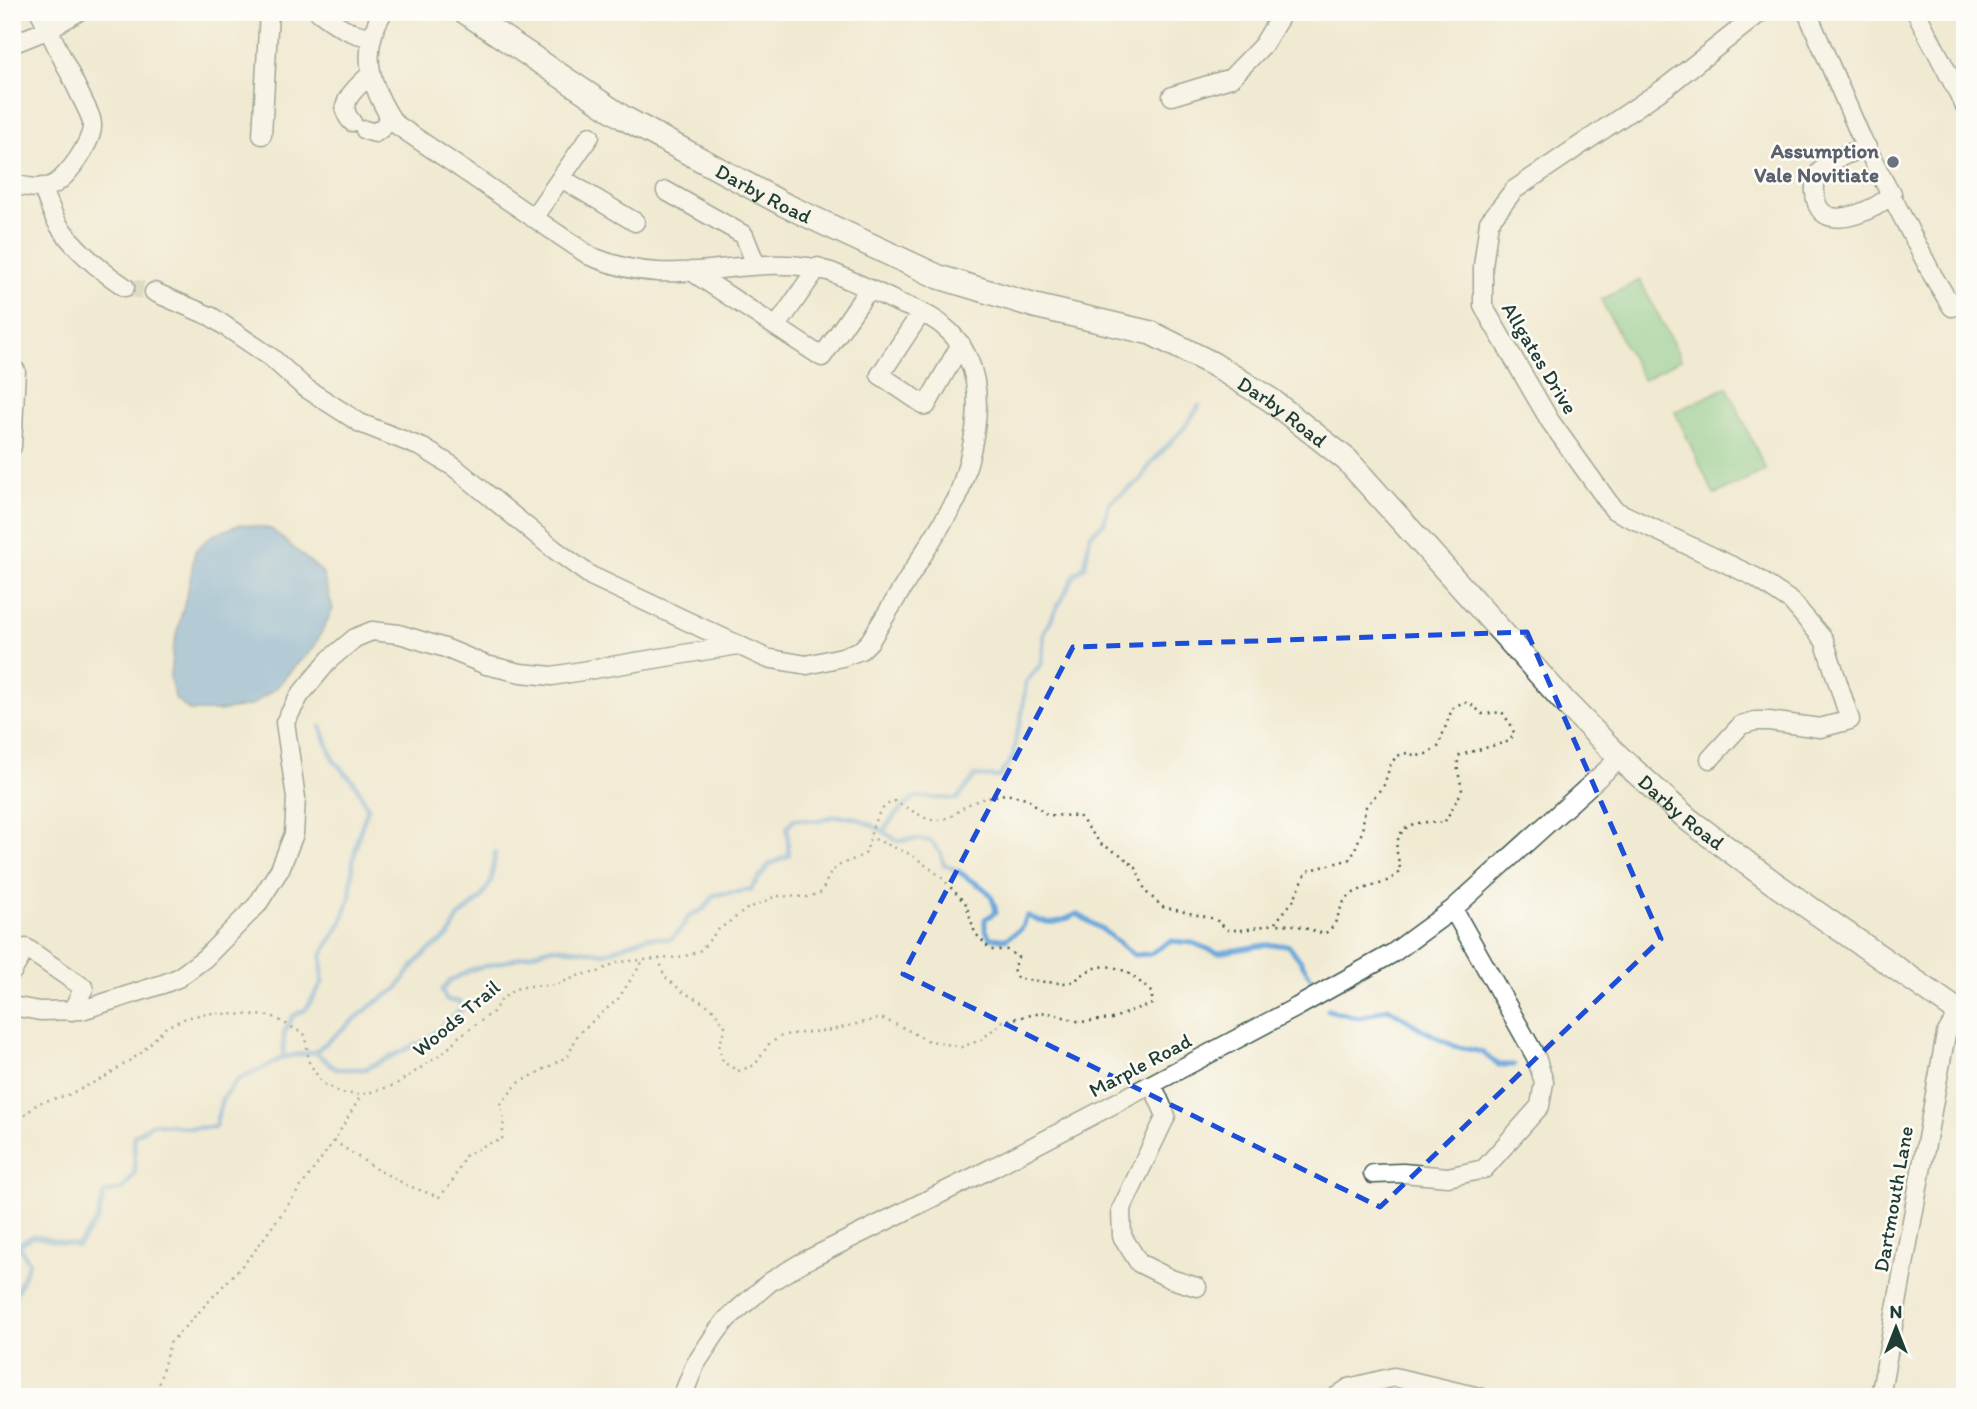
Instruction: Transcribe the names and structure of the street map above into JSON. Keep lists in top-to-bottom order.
{
  "streets": {
    "main road": ["Darby Road"],
    "street": ["Allgates Drive", "Marple Road", "Dartmouth Lane"],
    "path": ["Woods Trail"]
  },
  "crossings": [
    ["Darby Road", "Marple Road"],
    ["Darby Road", "Dartmouth Lane"]
  ],
  "places": ["Assumption Vale Novitiate"],
  "north": "top"
}
